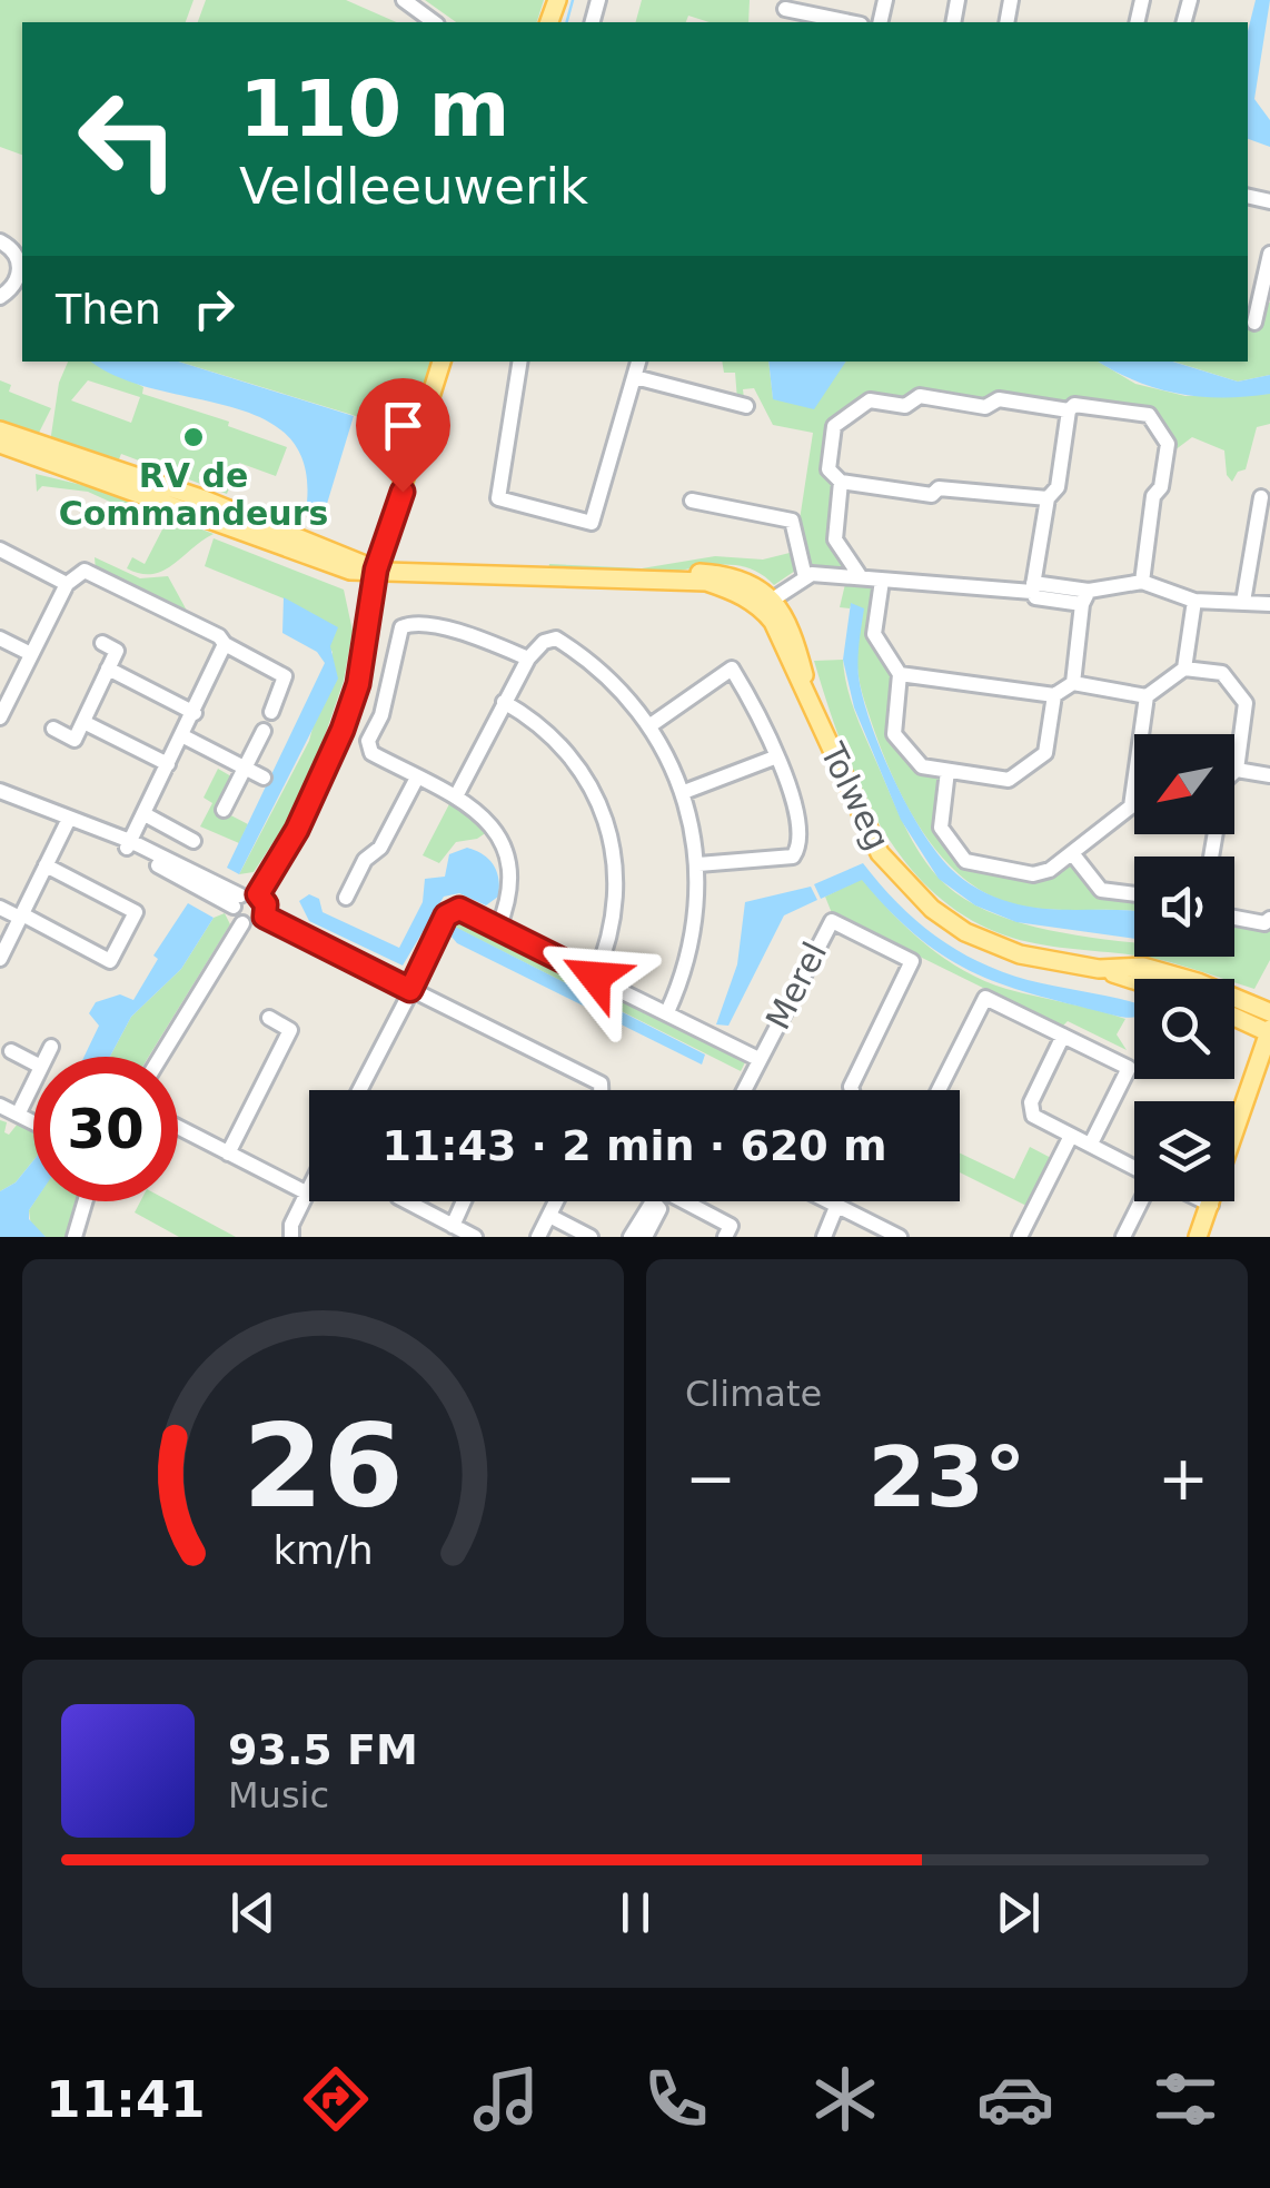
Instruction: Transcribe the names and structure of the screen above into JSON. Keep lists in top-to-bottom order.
{
  "streets": {
    "main road": ["Tolweg"],
    "street": ["Merel"]
  },
  "places": ["RV de Commandeurs"],
  "north": "bottom left",
  "page": {
    "turn": ["110 m", "Veldleeuwerik"],
    "then": "Then",
    "limit": "30",
    "trip": "11:43 · 2 min · 620 m",
    "tile": "Climate",
    "heat": ["−", "23°", "+"],
    "song": ["93.5 FM", "Music"],
    "tabs": "11:41",
    "gauge": ["26", "km/h"]
  }
}
